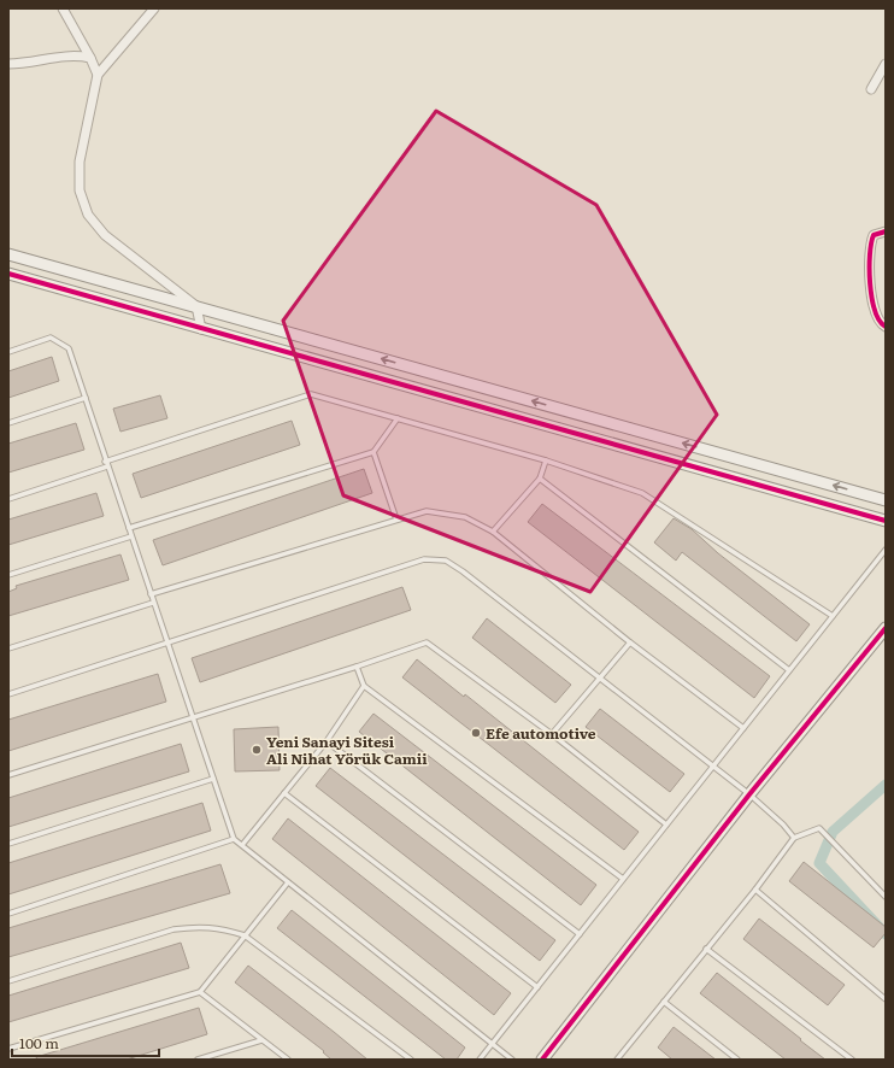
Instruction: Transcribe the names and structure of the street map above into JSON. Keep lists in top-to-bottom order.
{
  "places": ["Efe automotive", "Yeni Sanayi Sitesi Ali Nihat Yörük Camii"],
  "scale_bar": "100 m"
}
